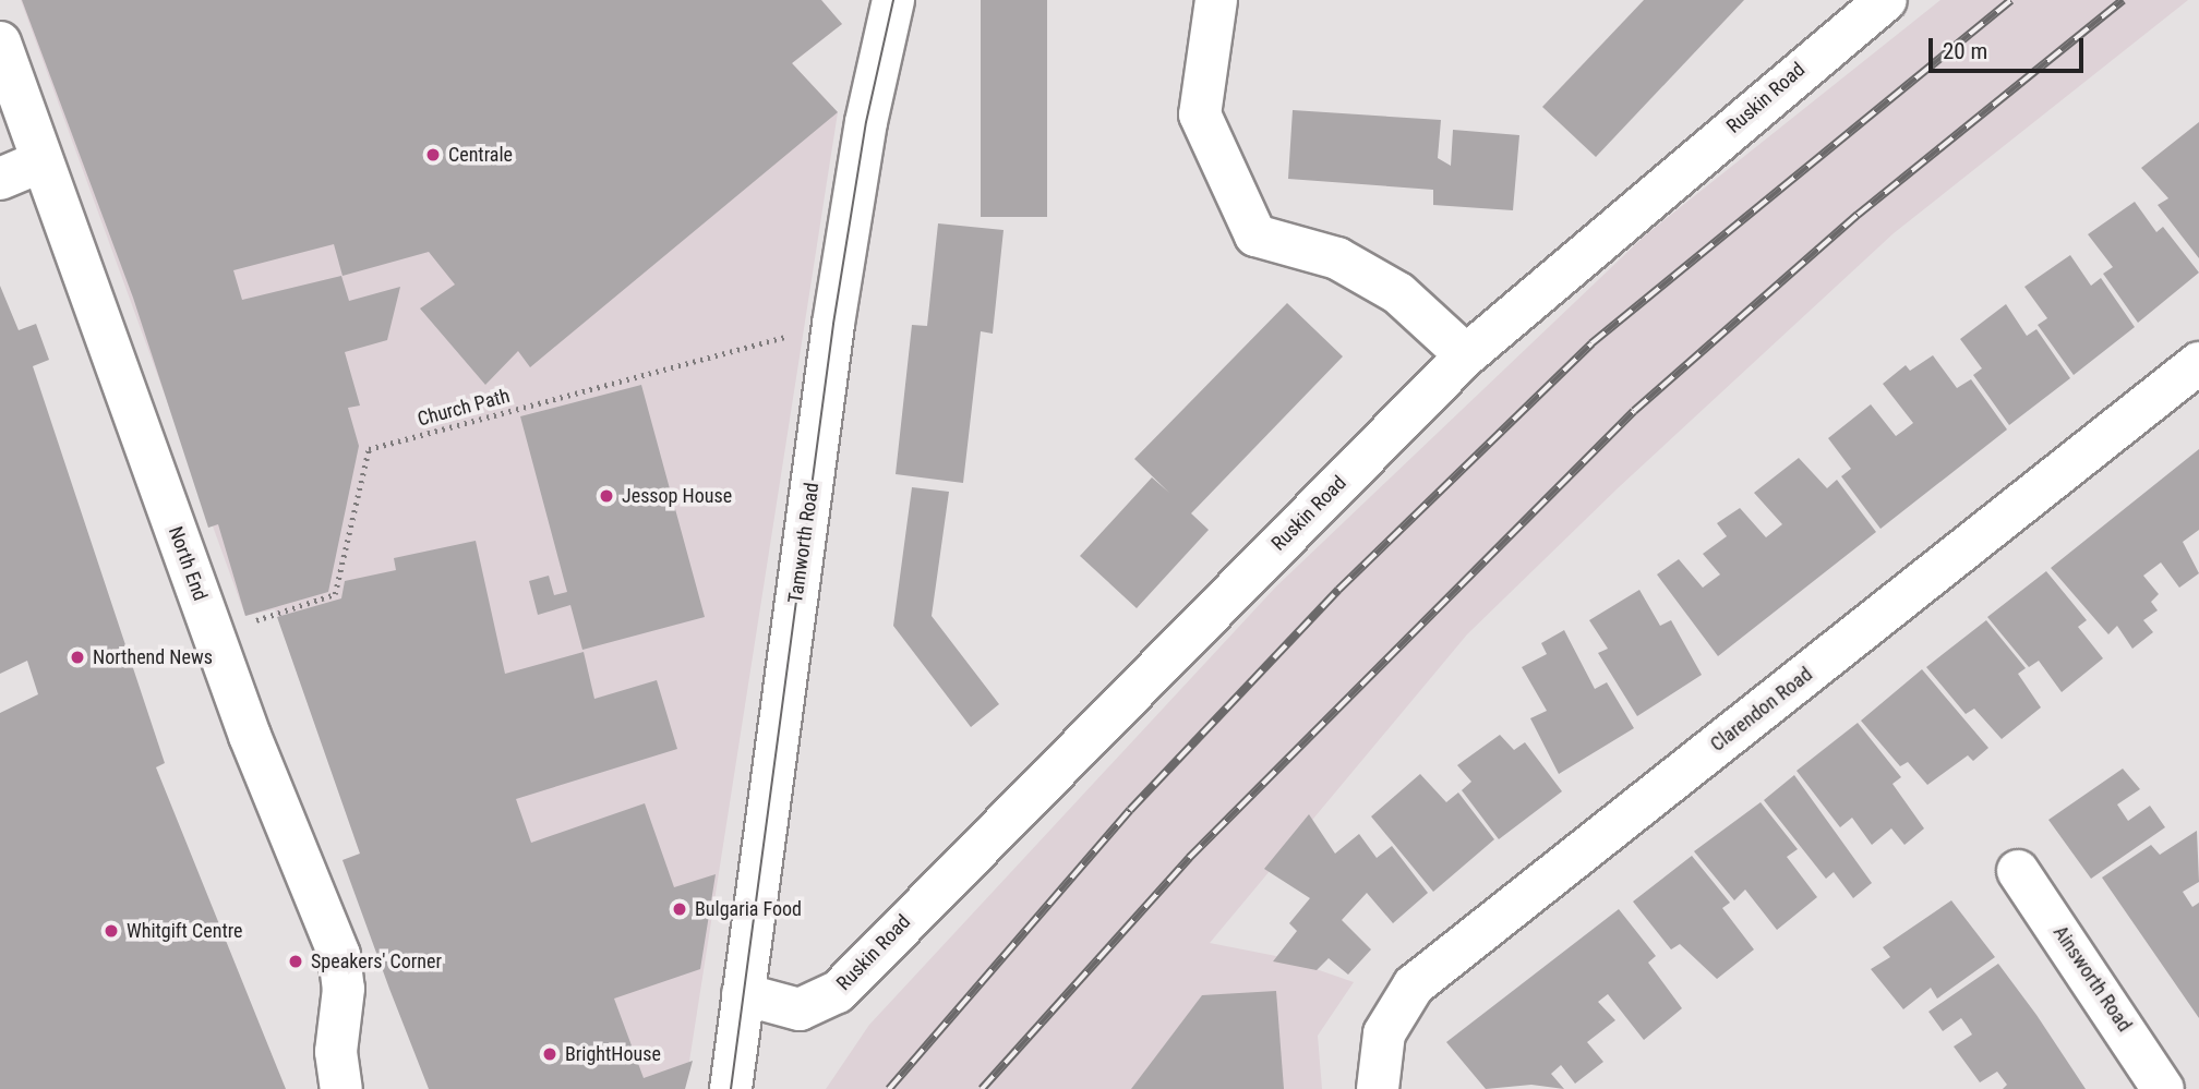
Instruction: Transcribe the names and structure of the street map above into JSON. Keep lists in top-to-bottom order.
{
  "streets": {
    "street": [
      "Ruskin Road",
      "Tamworth Road",
      "North End",
      "Clarendon Road",
      "Ainsworth Road"
    ],
    "path": ["Church Path"]
  },
  "crossings": [
    ["Ruskin Road", "Tamworth Road"],
    ["Church Path", "Tamworth Road"],
    ["Church Path", "North End"]
  ],
  "places": [
    "Centrale",
    "Jessop House",
    "Northend News",
    "Bulgaria Food",
    "Whitgift Centre",
    "Speakers' Corner",
    "BrightHouse"
  ],
  "scale_bar": "20 m"
}
